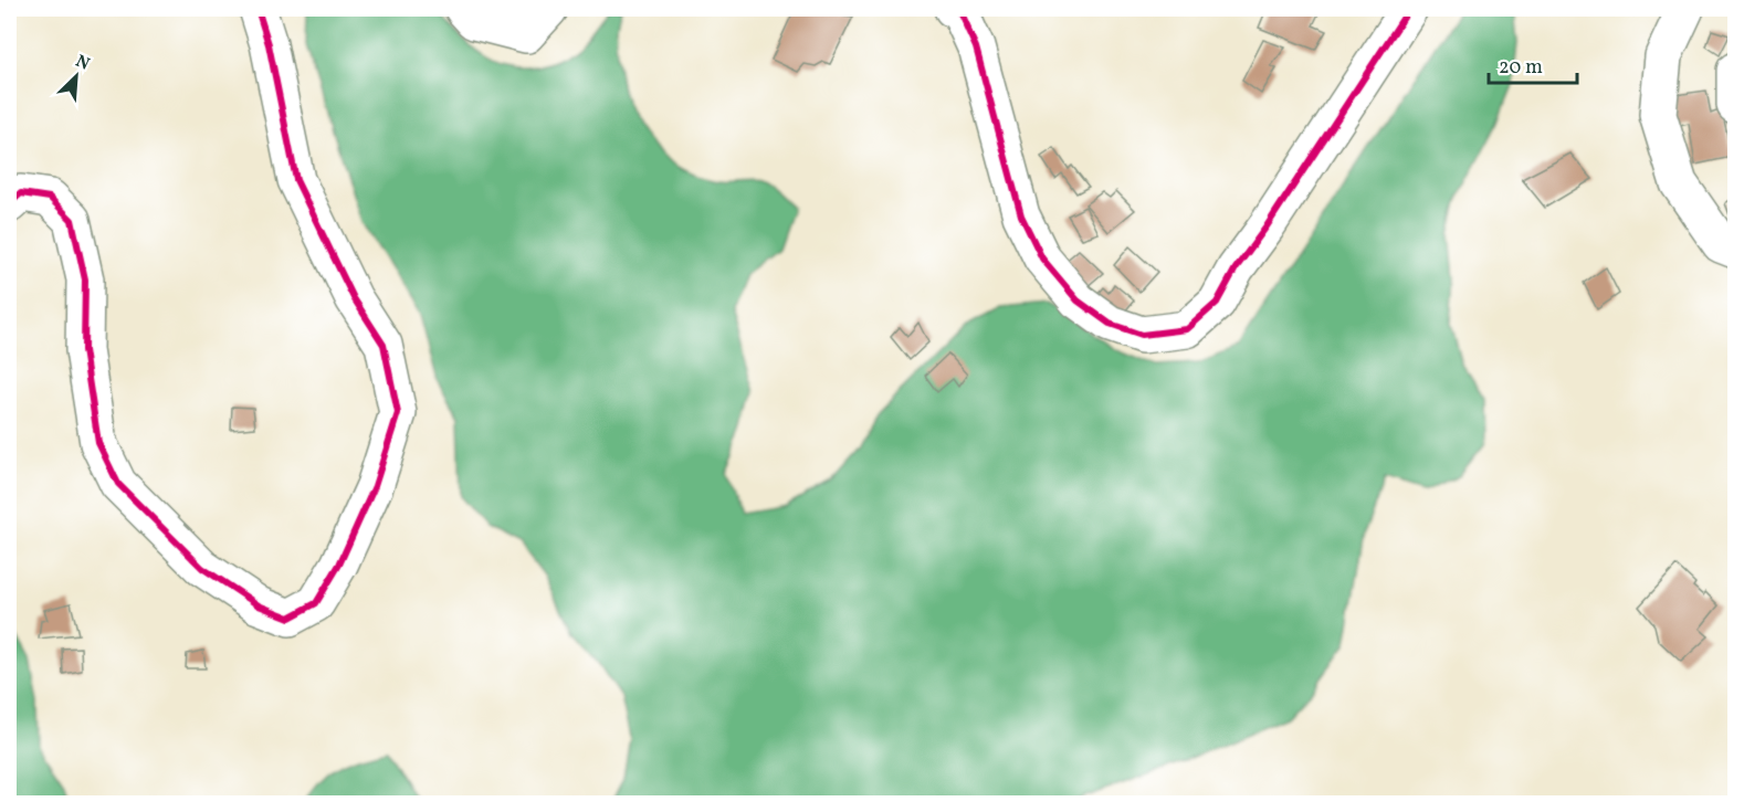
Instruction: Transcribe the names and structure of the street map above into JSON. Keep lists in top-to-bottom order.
{
  "scale_bar": "20 m",
  "north": "top right"
}
